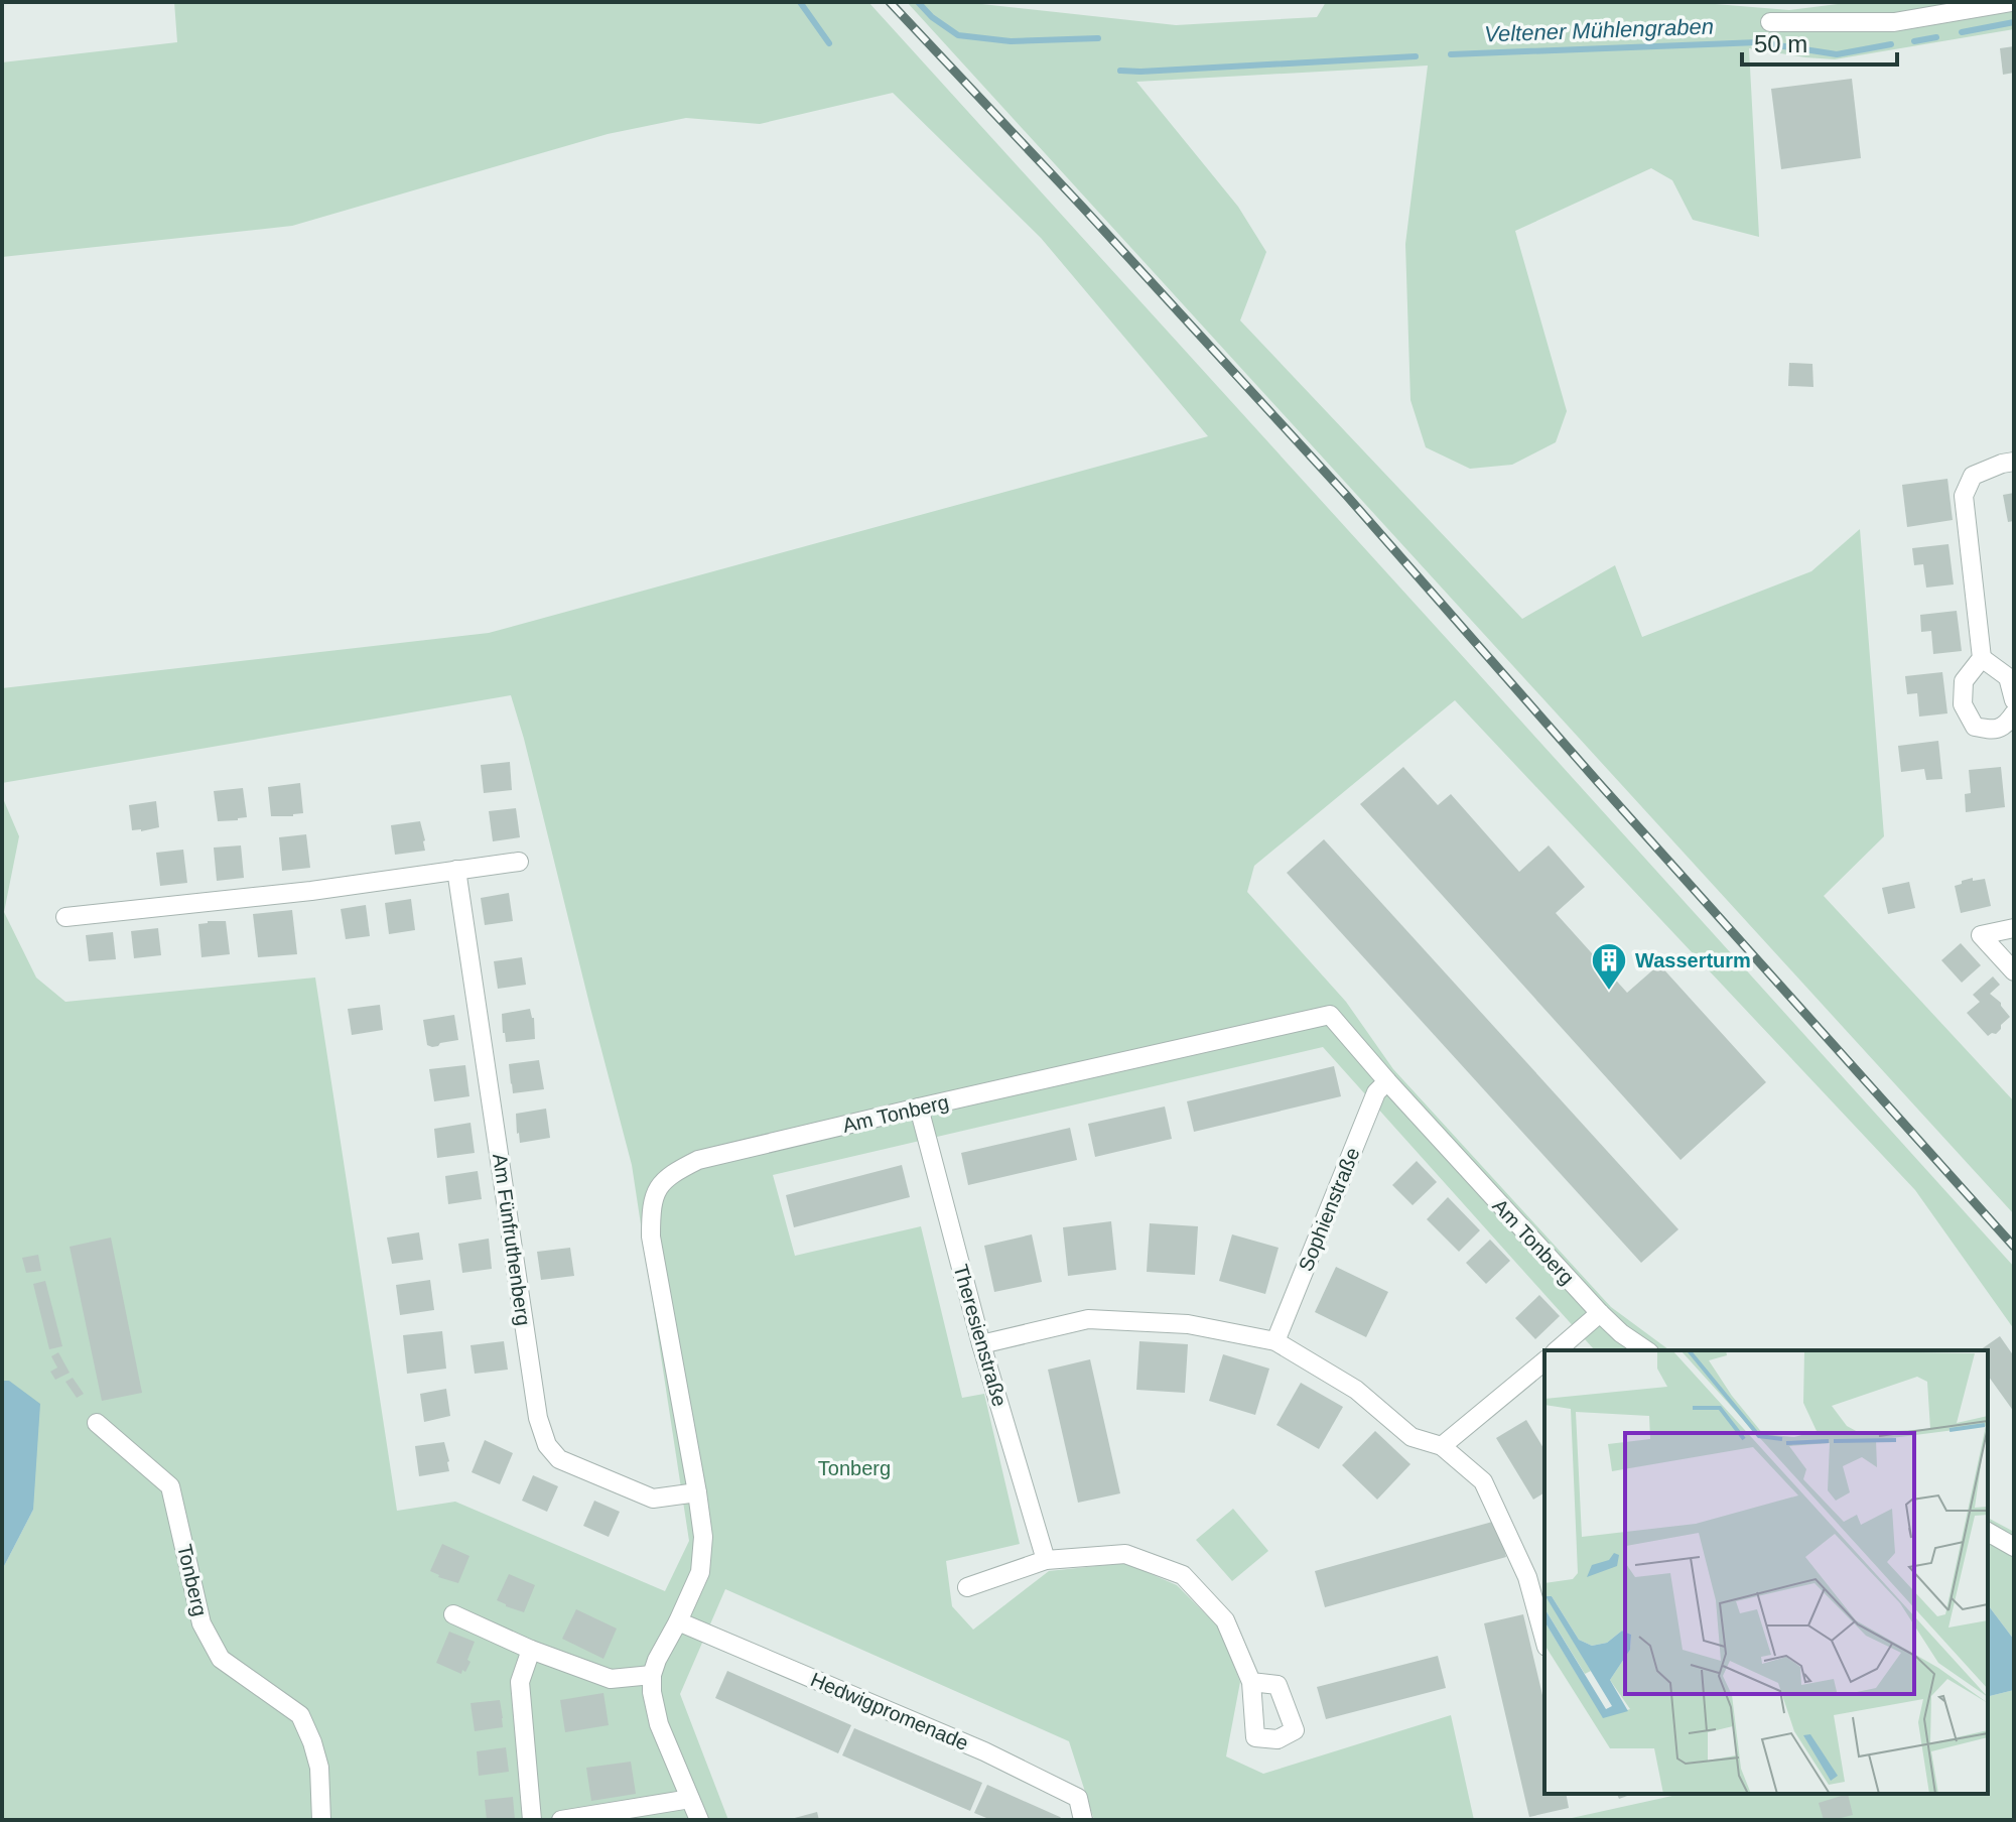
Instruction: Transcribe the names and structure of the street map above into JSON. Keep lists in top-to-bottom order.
{
  "streets": {
    "street": [
      "Am Tonberg",
      "Sophienstraße",
      "Am Fünfruthenberg",
      "Theresienstraße",
      "Tonberg",
      "Hedwigpromenade"
    ]
  },
  "crossings": [
    ["Am Tonberg", "Sophienstraße"],
    ["Am Tonberg", "Am Fünfruthenberg"],
    ["Am Tonberg", "Theresienstraße"],
    ["Am Tonberg", "Hedwigpromenade"]
  ],
  "water": ["Veltener Mühlengraben"],
  "parks": ["Tonberg"],
  "places": {
    "building": ["Wasserturm"]
  },
  "scale_bar": "50 m"
}
